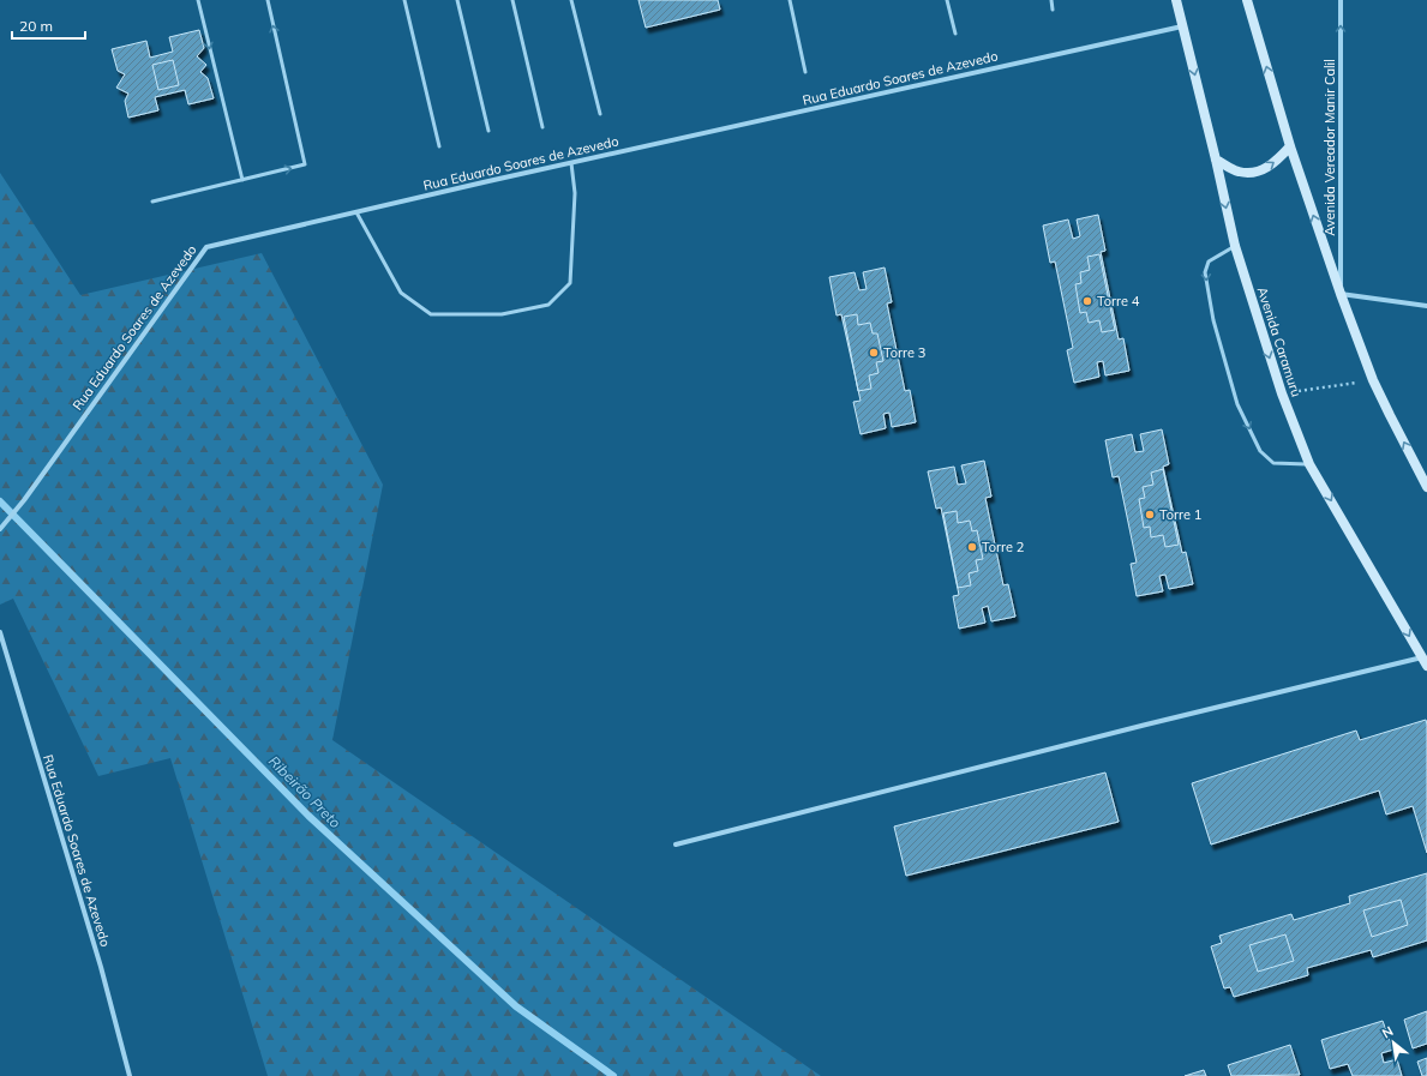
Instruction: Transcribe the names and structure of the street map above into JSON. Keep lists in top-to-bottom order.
{
  "streets": {
    "main road": ["Avenida Caramuru"],
    "street": ["Rua Eduardo Soares de Azevedo", "Avenida Vereador Manir Calil"]
  },
  "crossings": [
    ["Rua Eduardo Soares de Azevedo", "Avenida Caramuru"]
  ],
  "one_way": ["Avenida Vereador Manir Calil"],
  "water": ["Ribeirão Preto"],
  "places": [
    "Torre 4",
    "Torre 3",
    "Torre 1",
    "Torre 2"
  ],
  "scale_bar": "20 m",
  "north": "top left"
}
